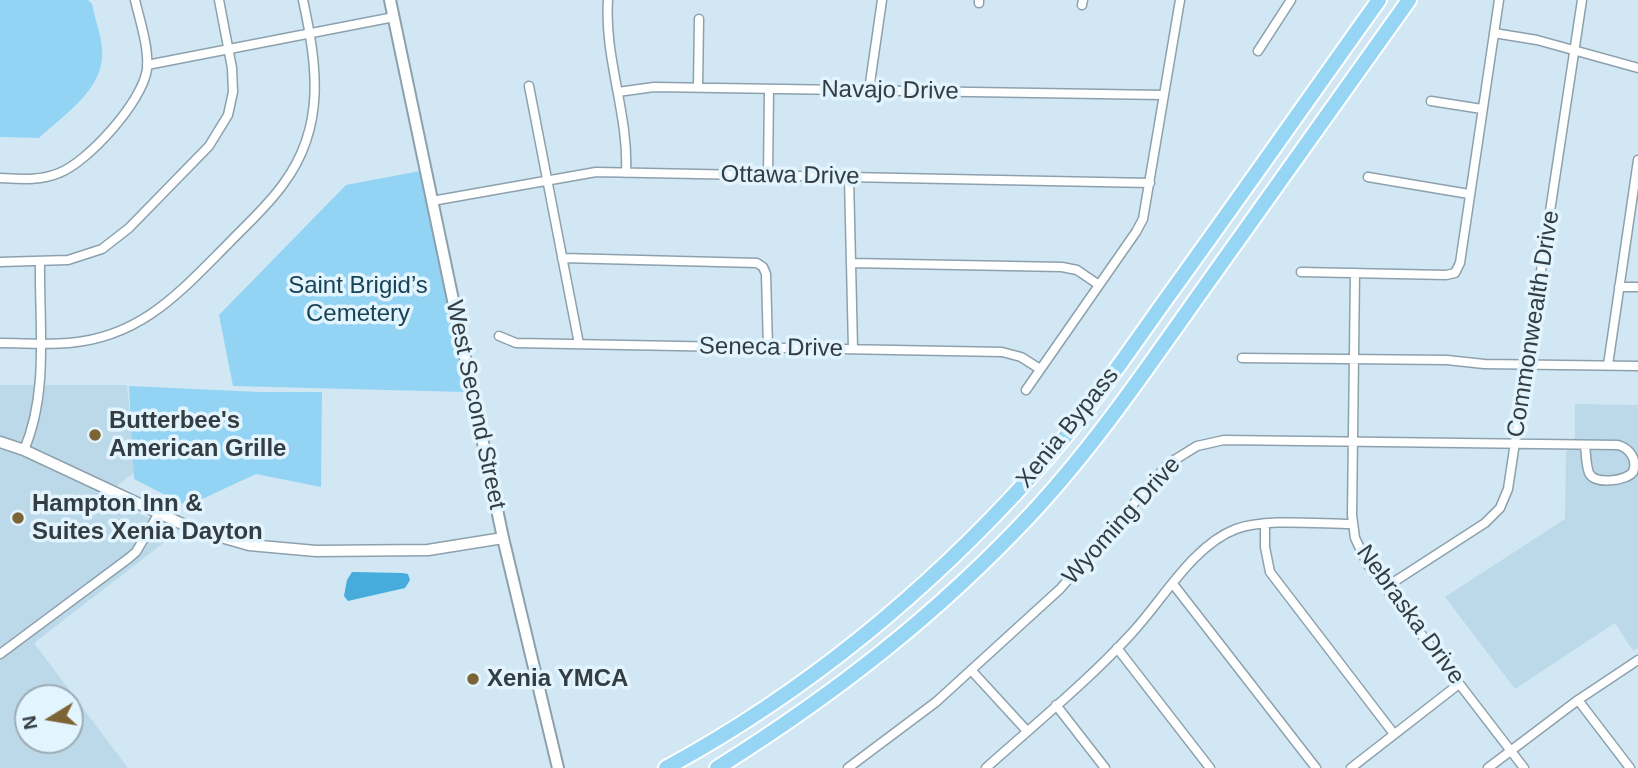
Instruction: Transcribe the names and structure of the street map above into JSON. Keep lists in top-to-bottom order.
{
  "streets": {
    "highway": ["Xenia Bypass"],
    "main road": ["West Second Street"],
    "street": [
      "Navajo Drive",
      "Ottawa Drive",
      "Commonwealth Drive",
      "Seneca Drive",
      "Wyoming Drive",
      "Nebraska Drive"
    ]
  },
  "crossings": [
    ["Ottawa Drive", "West Second Street"],
    ["Commonwealth Drive", "Wyoming Drive"],
    ["Commonwealth Drive", "Nebraska Drive"],
    ["Wyoming Drive", "Nebraska Drive"]
  ],
  "parks": ["Saint Brigid’s Cemetery"],
  "places": ["Butterbee's American Grille", "Hampton Inn & Suites Xenia Dayton", "Xenia YMCA"],
  "north": "left"
}
